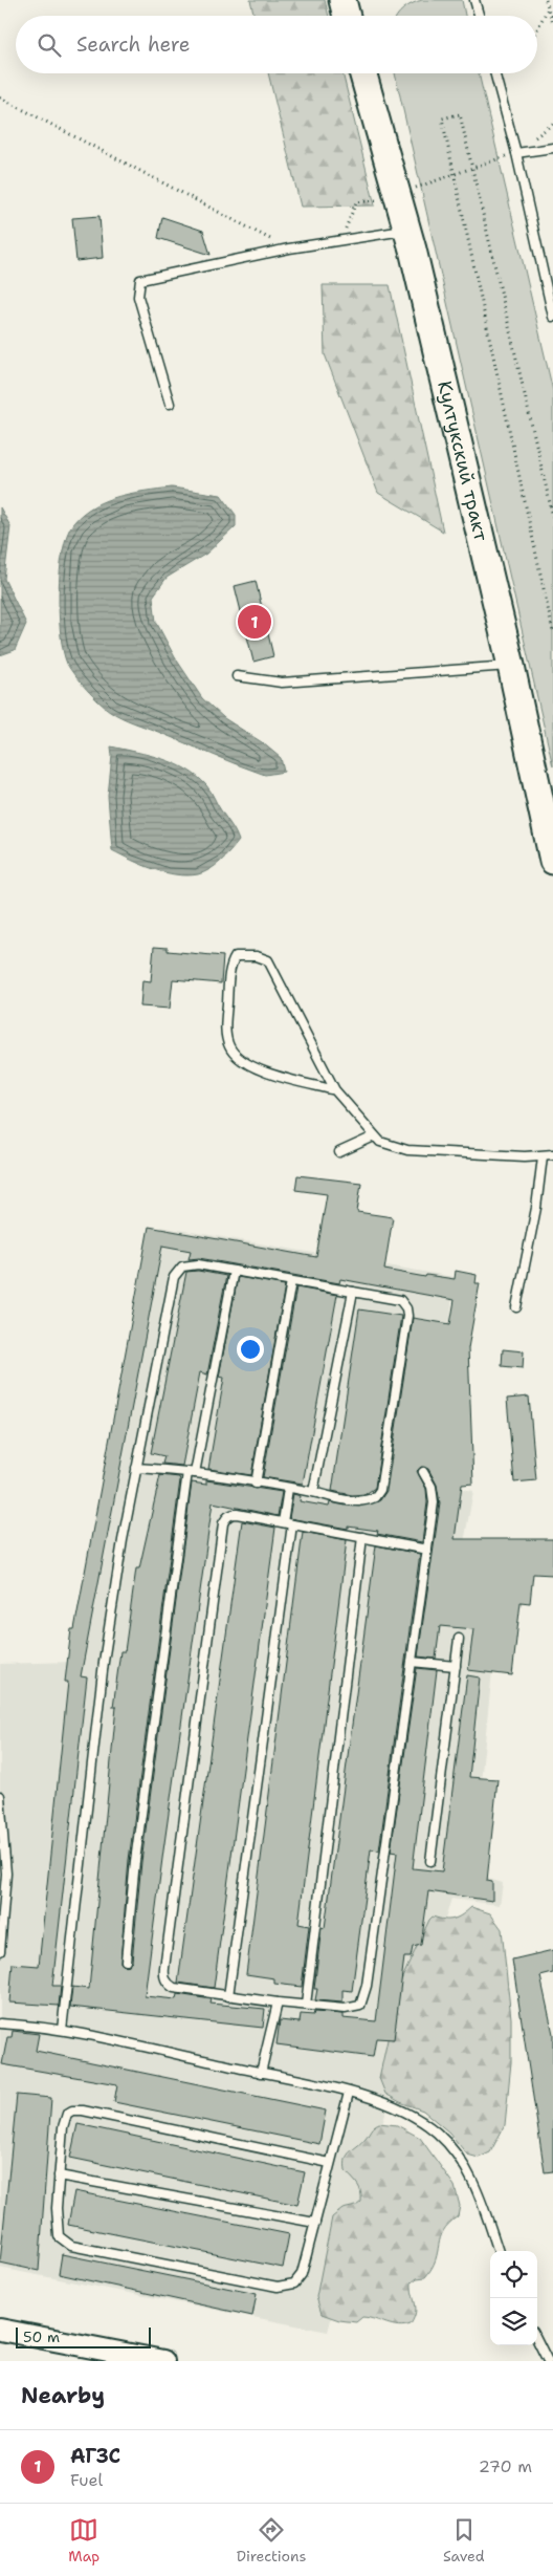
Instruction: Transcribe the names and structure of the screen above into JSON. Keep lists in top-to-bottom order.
{
  "streets": {
    "main road": ["Култукский тракт"]
  },
  "scale_bar": "50 m",
  "page": {
    "search": "Search here",
    "pins": "1",
    "scale": "50 m",
    "heading": "Nearby",
    "list": [
      {
        "mark": "1",
        "name": "АГЗС",
        "note": "Fuel",
        "value": "270 m"
      }
    ],
    "nav": ["Map", "Directions", "Saved"]
  }
}
